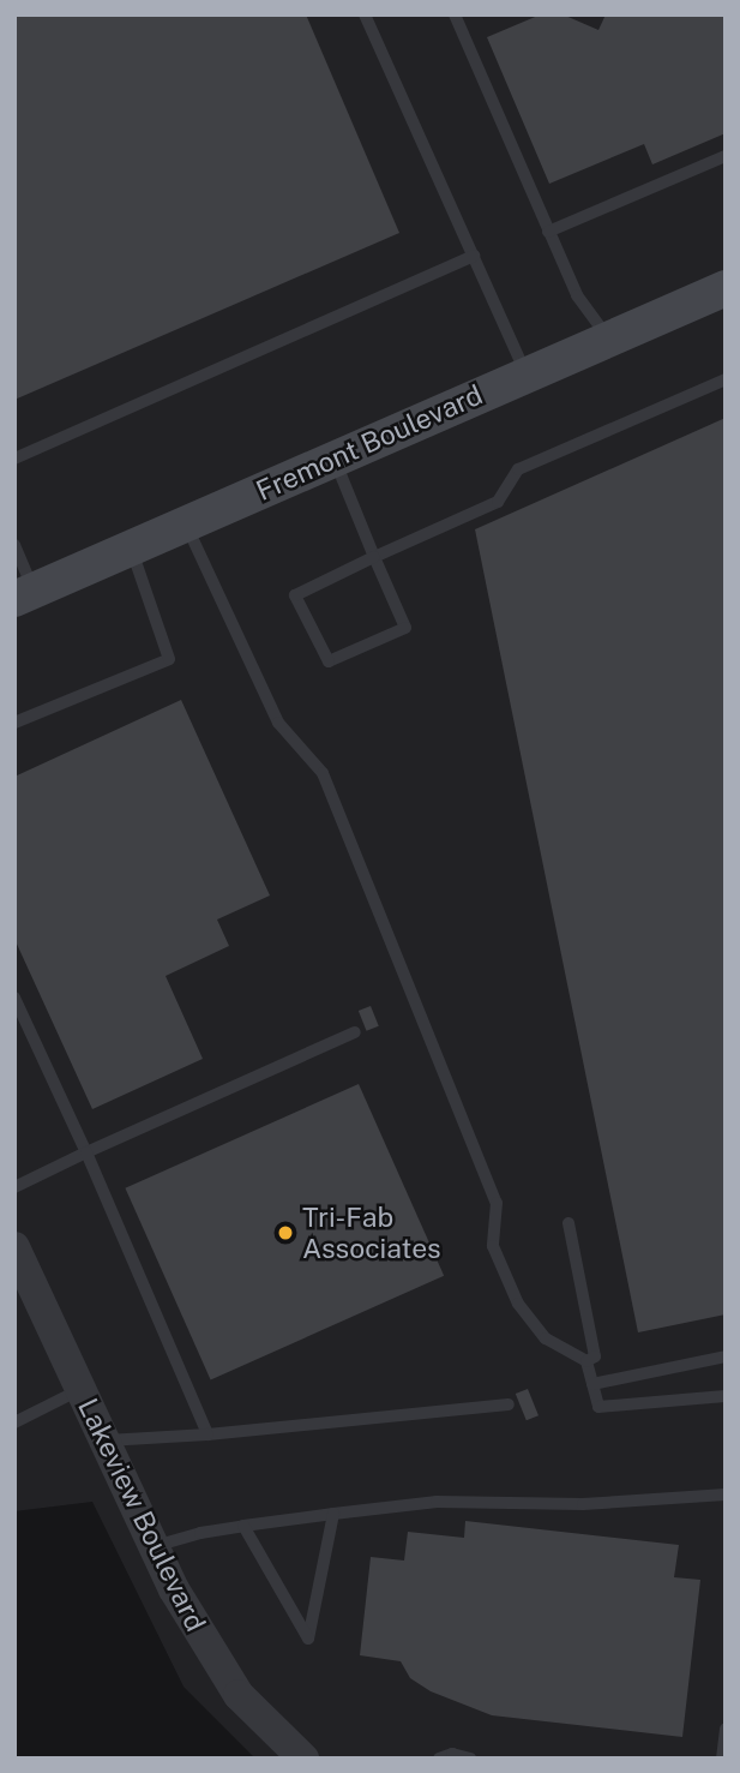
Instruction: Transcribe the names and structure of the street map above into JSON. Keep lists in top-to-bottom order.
{
  "streets": {
    "main road": ["Fremont Boulevard"],
    "street": ["Lakeview Boulevard"]
  },
  "places": ["Tri-Fab Associates"]
}
